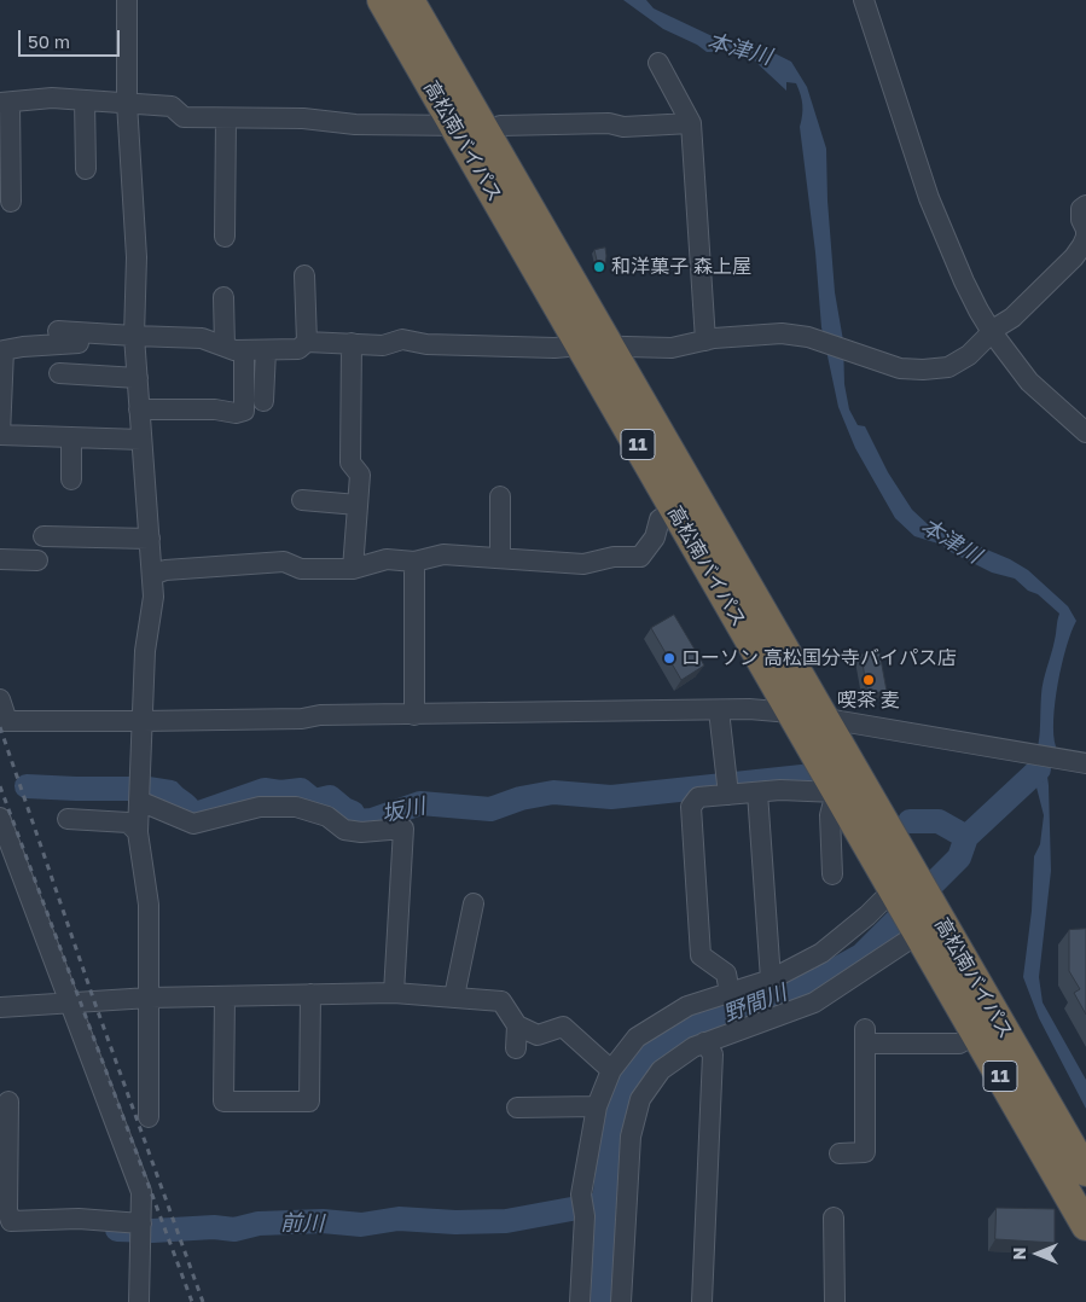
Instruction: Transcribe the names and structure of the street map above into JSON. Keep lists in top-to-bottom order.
{
  "streets": {
    "highway": ["高松南バイパス", "11"]
  },
  "water": [
    "本津川",
    "坂川",
    "野間川",
    "前川"
  ],
  "places": ["和洋菓子 森上屋", "ローソン 高松国分寺バイパス店", "喫茶 麦"],
  "scale_bar": "50 m",
  "north": "left"
}
